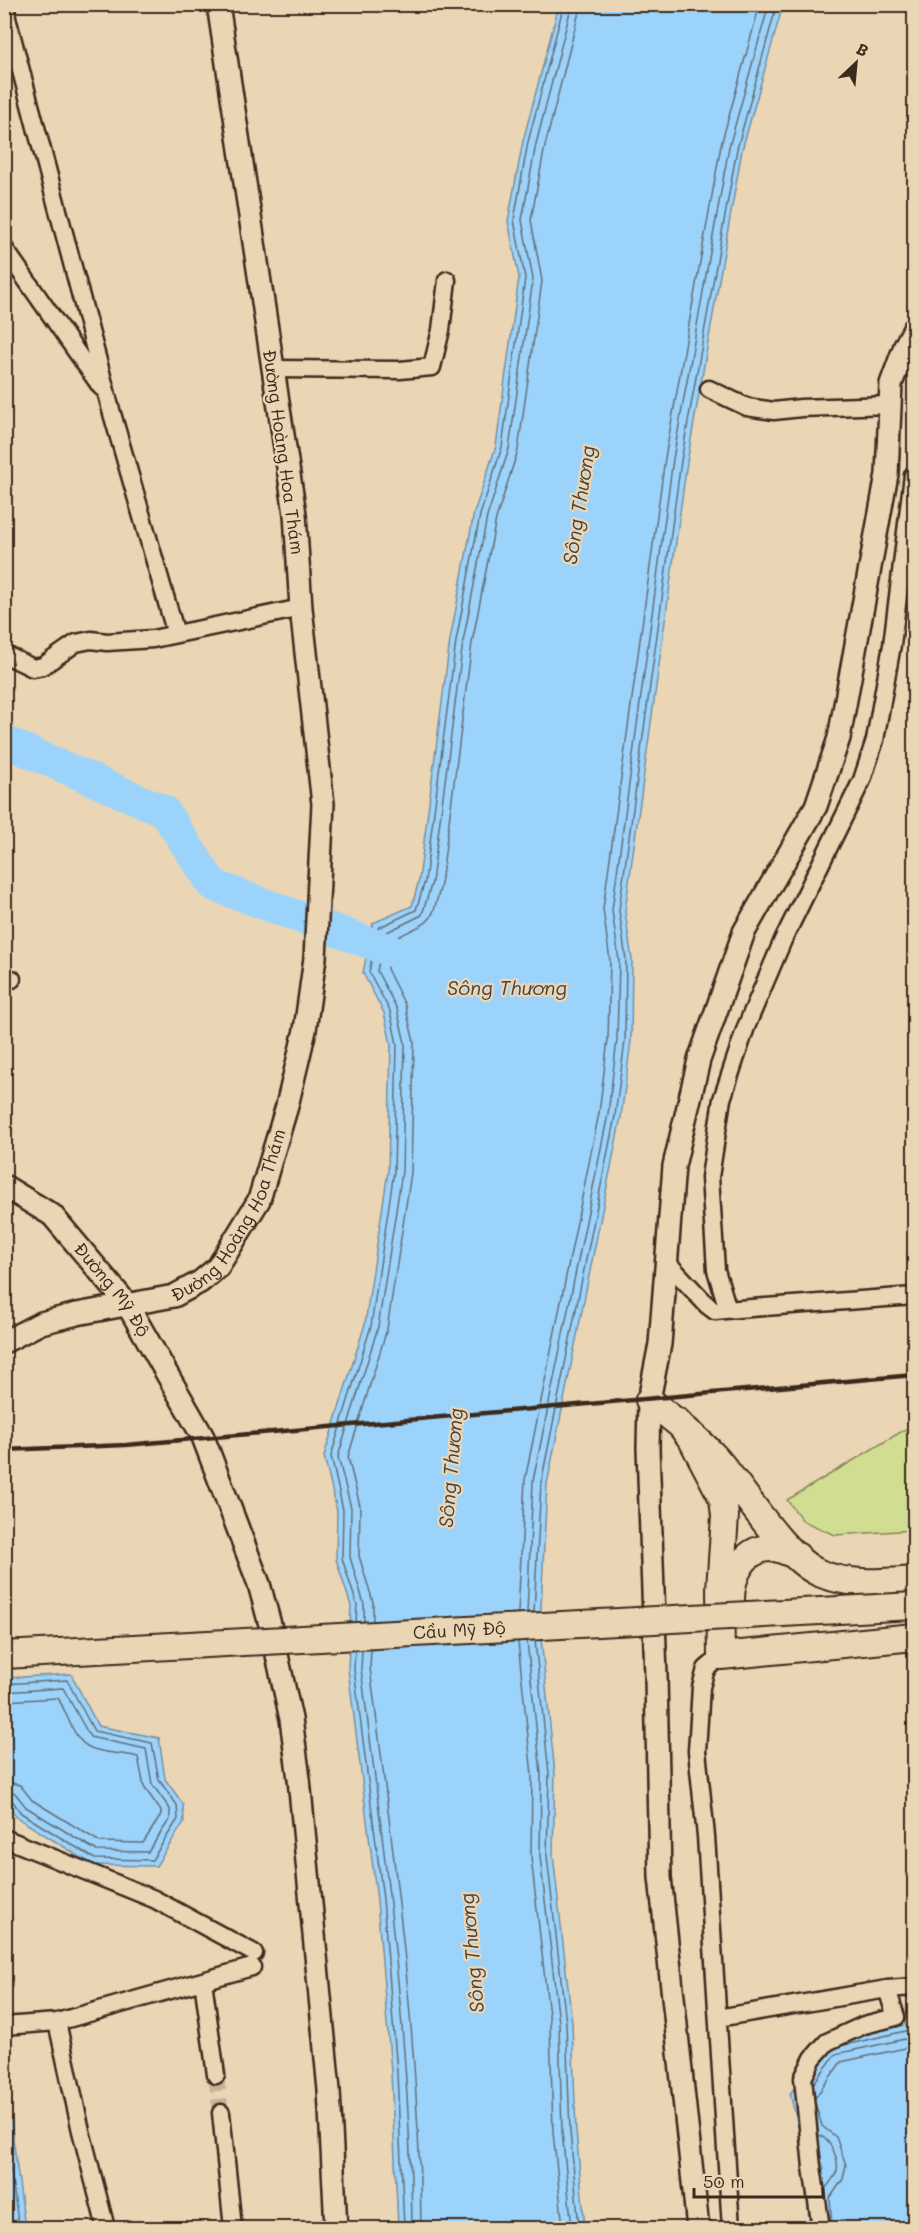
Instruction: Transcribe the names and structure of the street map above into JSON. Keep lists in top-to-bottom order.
{
  "streets": {
    "main road": ["Cầu Mỹ Độ"],
    "street": ["Đường Hoàng Hoa Thám", "Đường Mỹ Độ"]
  },
  "crossings": [
    ["Đường Hoàng Hoa Thám", "Đường Mỹ Độ"]
  ],
  "water": ["Sông Thương"],
  "scale_bar": "50 m",
  "north": "top right"
}
